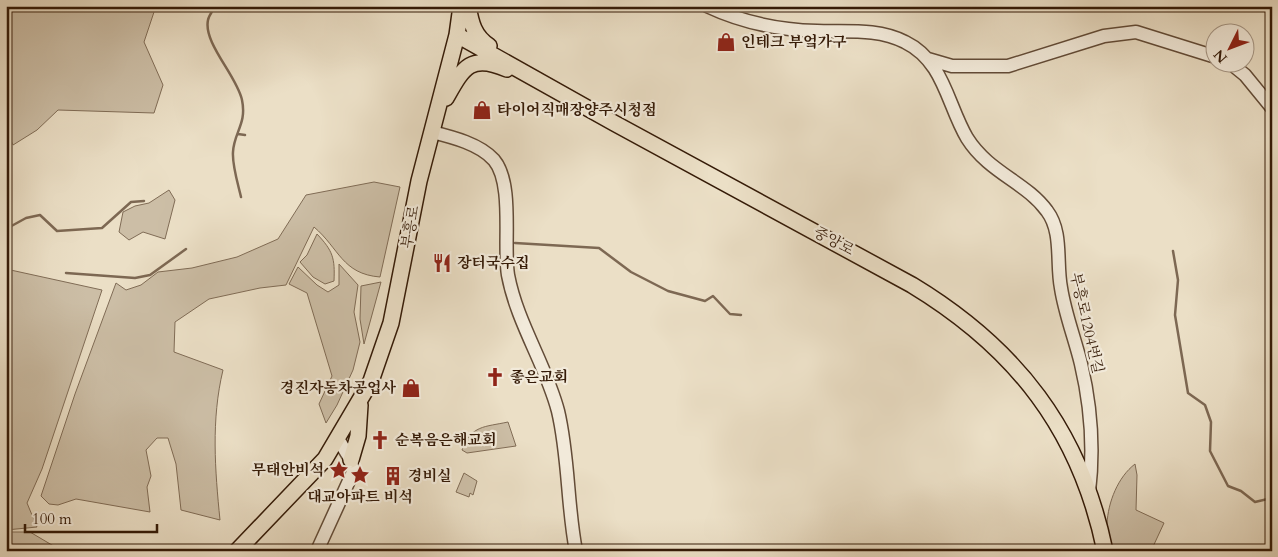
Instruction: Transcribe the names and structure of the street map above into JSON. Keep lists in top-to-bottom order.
{
  "streets": {
    "main road": ["부흥로", "중앙로"],
    "street": ["부흥로1204번길"]
  },
  "crossings": [
    ["부흥로", "중앙로"],
    ["중앙로", "부흥로1204번길"]
  ],
  "places": {
    "shop": ["인테크 부엌가구", "타이어직매장양주시청점", "경진자동차공업사"],
    "restaurant": ["장터국수집"],
    "church": ["좋은교회", "순복음은해교회"],
    "place": ["무태안비석", "대교아파트 비석"],
    "building": ["경비실"]
  },
  "scale_bar": "100 m",
  "north": "bottom left"
}
